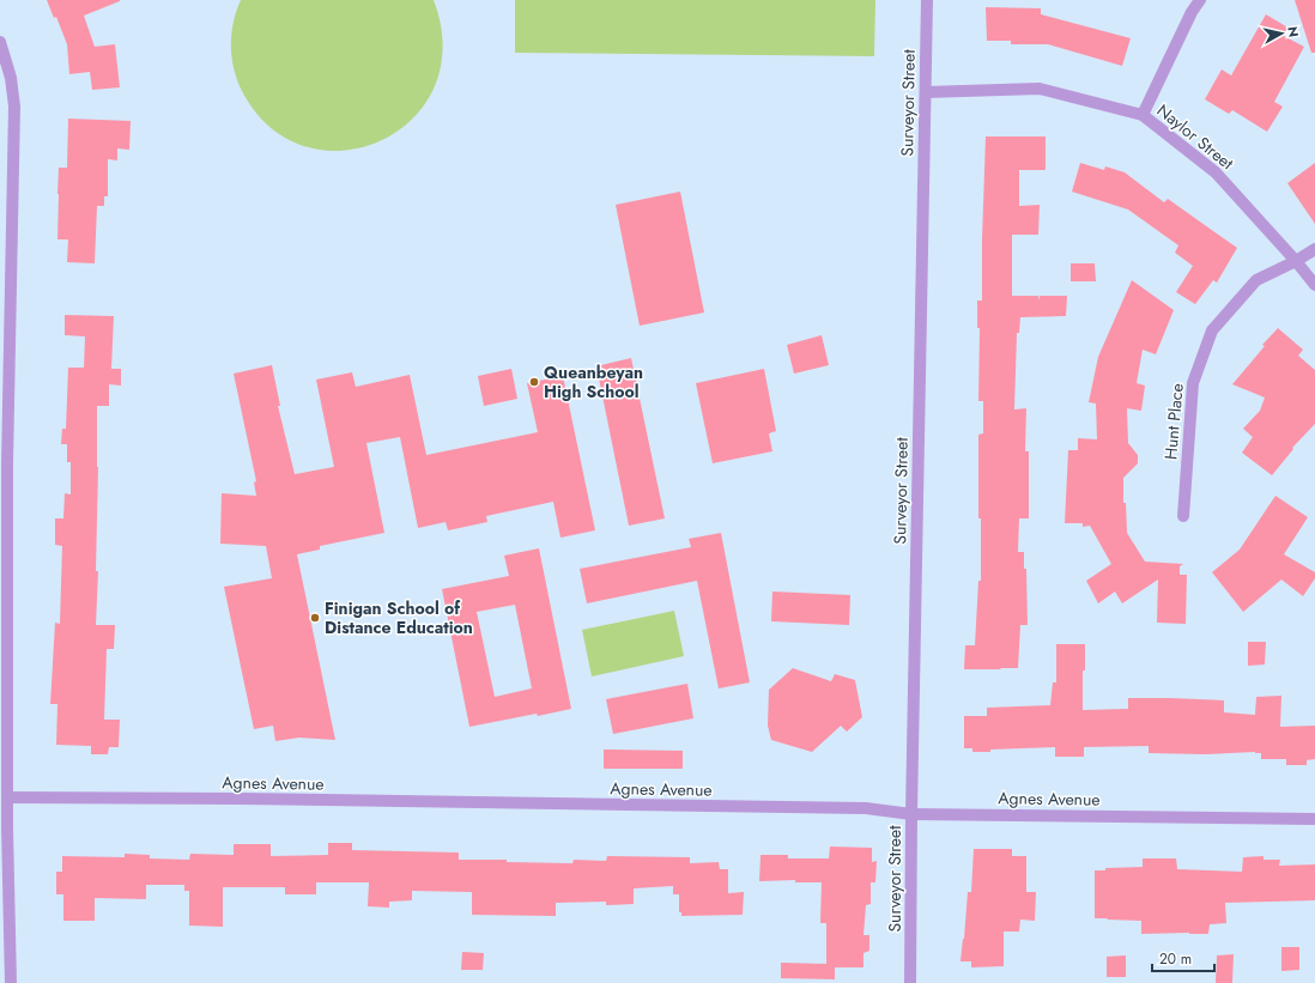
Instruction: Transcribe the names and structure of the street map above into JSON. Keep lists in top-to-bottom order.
{
  "streets": {
    "street": [
      "Surveyor Street",
      "Naylor Street",
      "Hunt Place",
      "Agnes Avenue"
    ]
  },
  "crossings": [
    ["Surveyor Street", "Naylor Street"],
    ["Surveyor Street", "Agnes Avenue"],
    ["Naylor Street", "Hunt Place"]
  ],
  "places": ["Queanbeyan High School", "Finigan School of Distance Education"],
  "scale_bar": "20 m",
  "north": "right"
}
